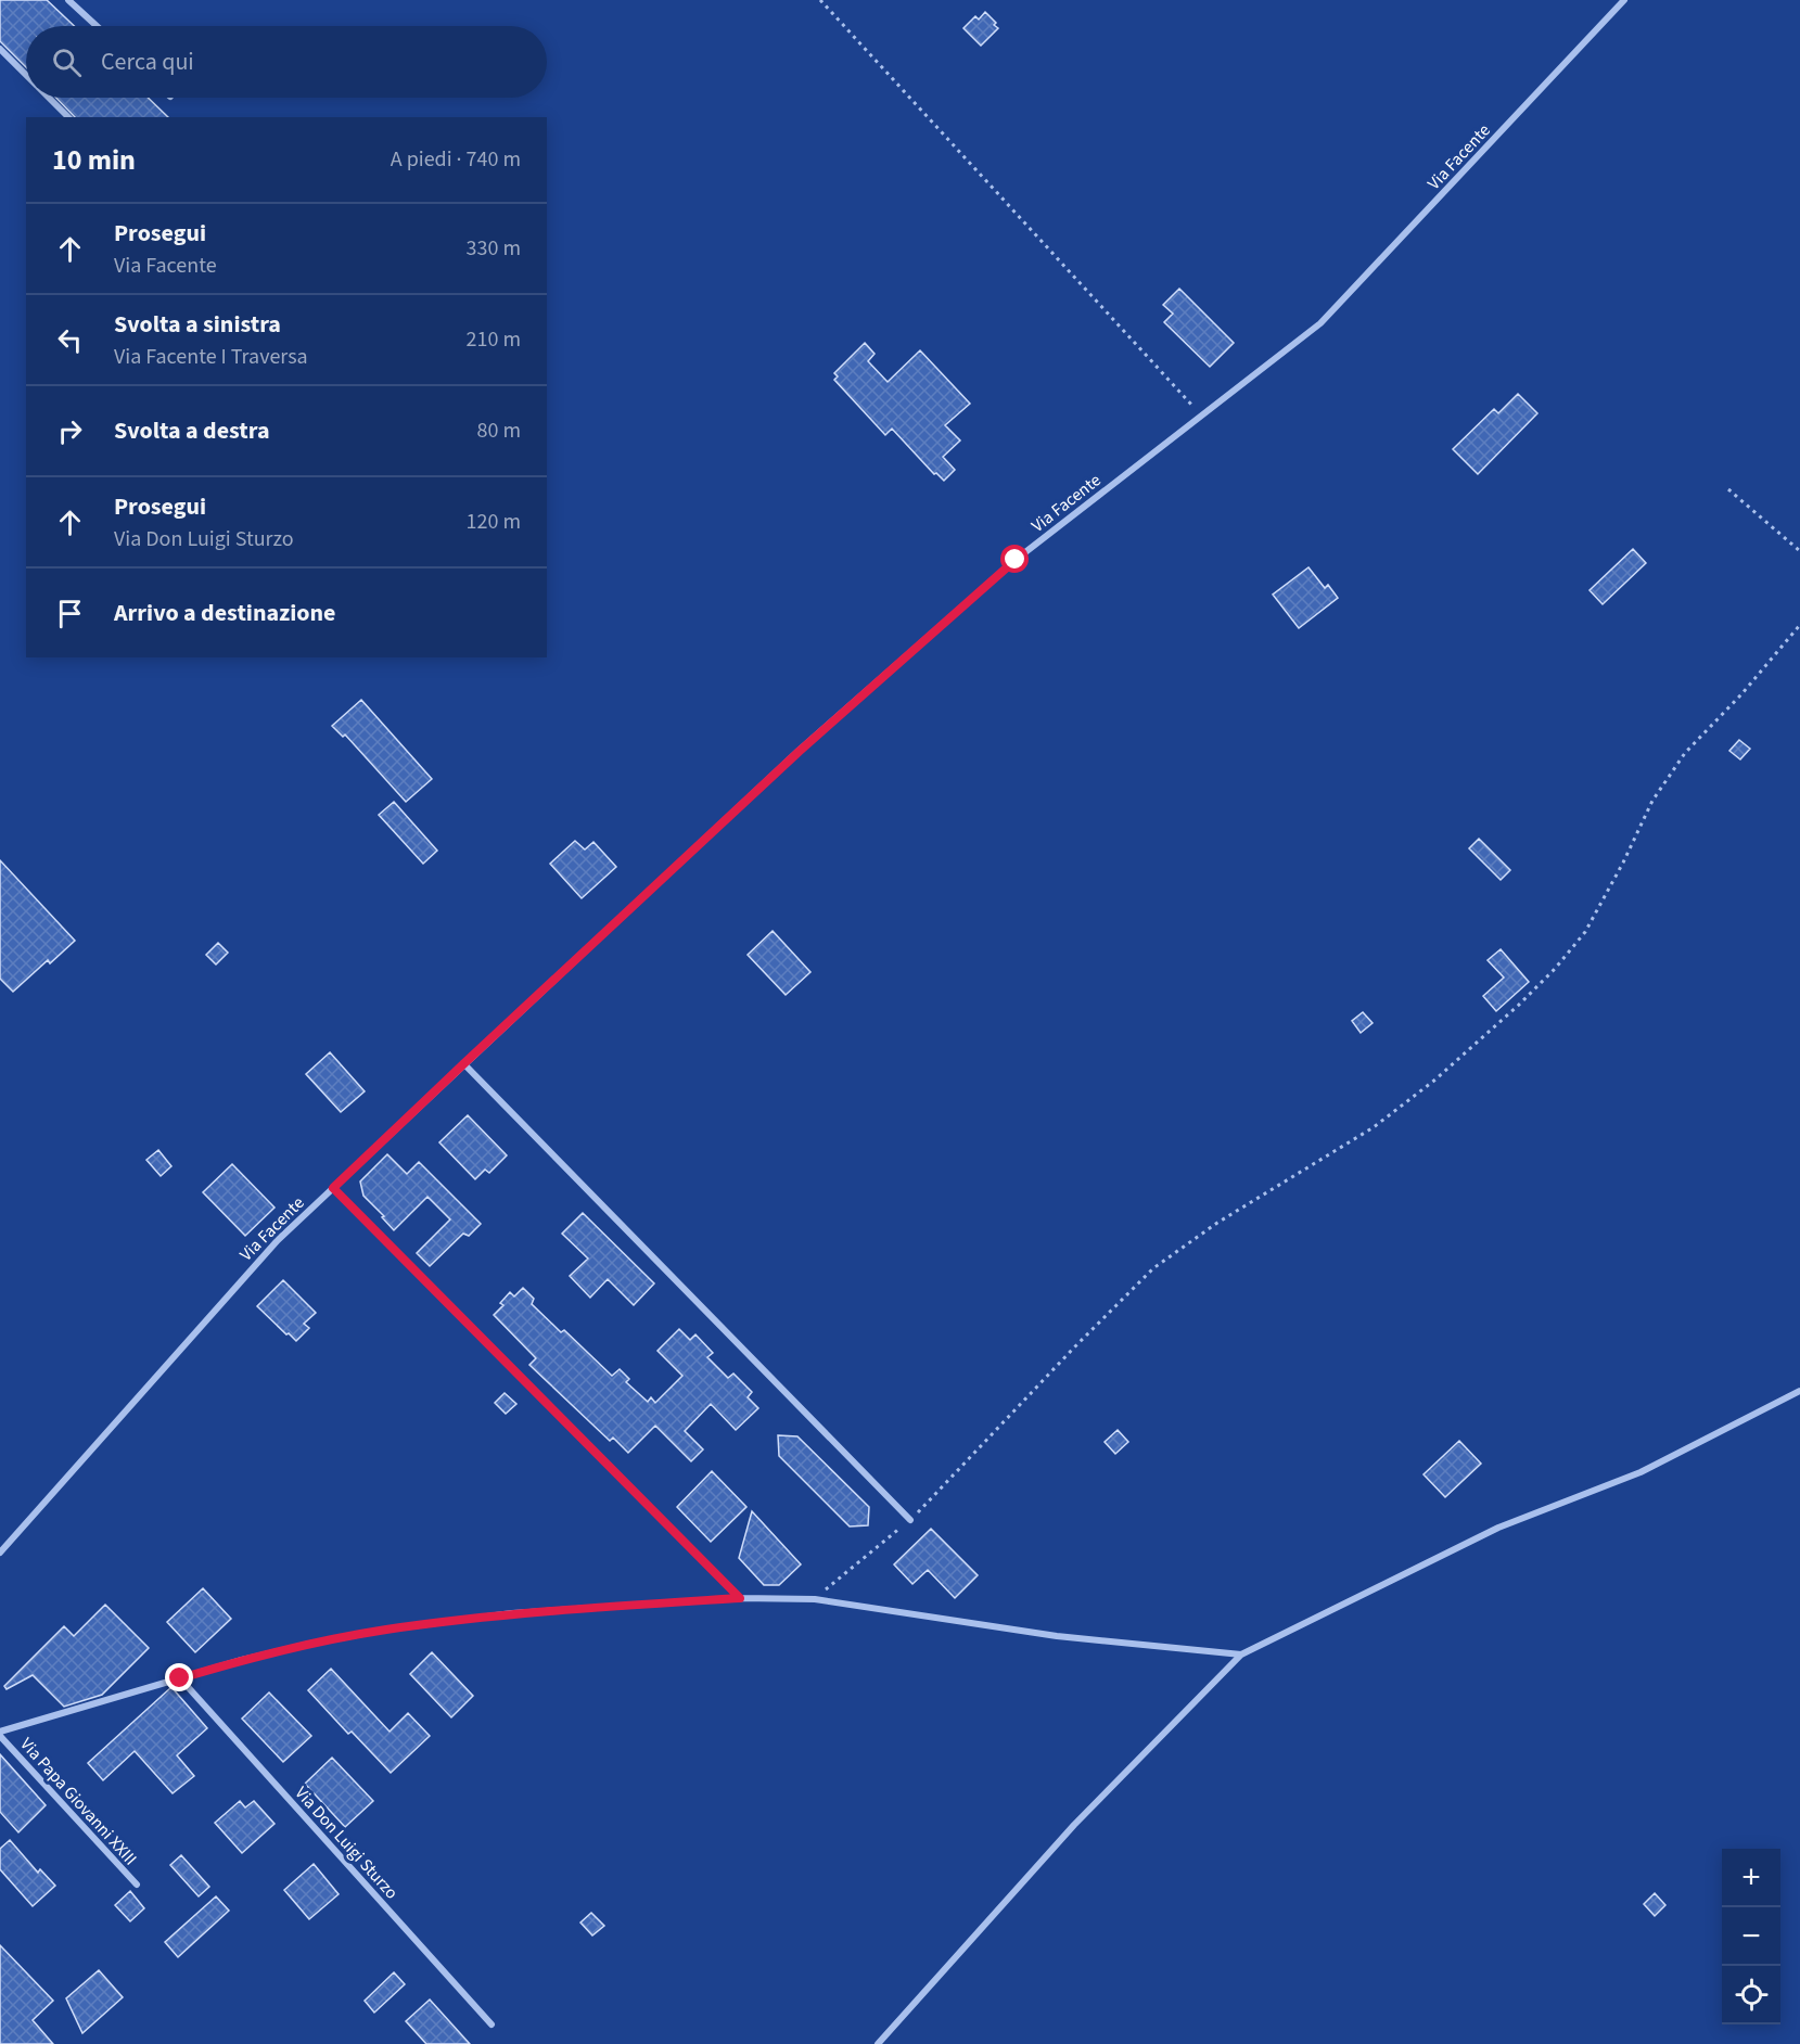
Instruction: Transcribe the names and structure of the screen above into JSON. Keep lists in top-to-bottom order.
{
  "streets": {
    "street": ["Via Facente", "Via Papa Giovanni XXIII", "Via Don Luigi Sturzo"]
  },
  "page": {
    "search": "Cerca qui",
    "heading": ["10 min", "A piedi · 740 m"],
    "list": [
      ["Prosegui", "Via Facente", "330 m"],
      ["Svolta a sinistra", "Via Facente I Traversa", "210 m"],
      ["Svolta a destra", "80 m"],
      ["Prosegui", "Via Don Luigi Sturzo", "120 m"],
      "Arrivo a destinazione"
    ],
    "map_buttons": ["+", "−"]
  }
}
